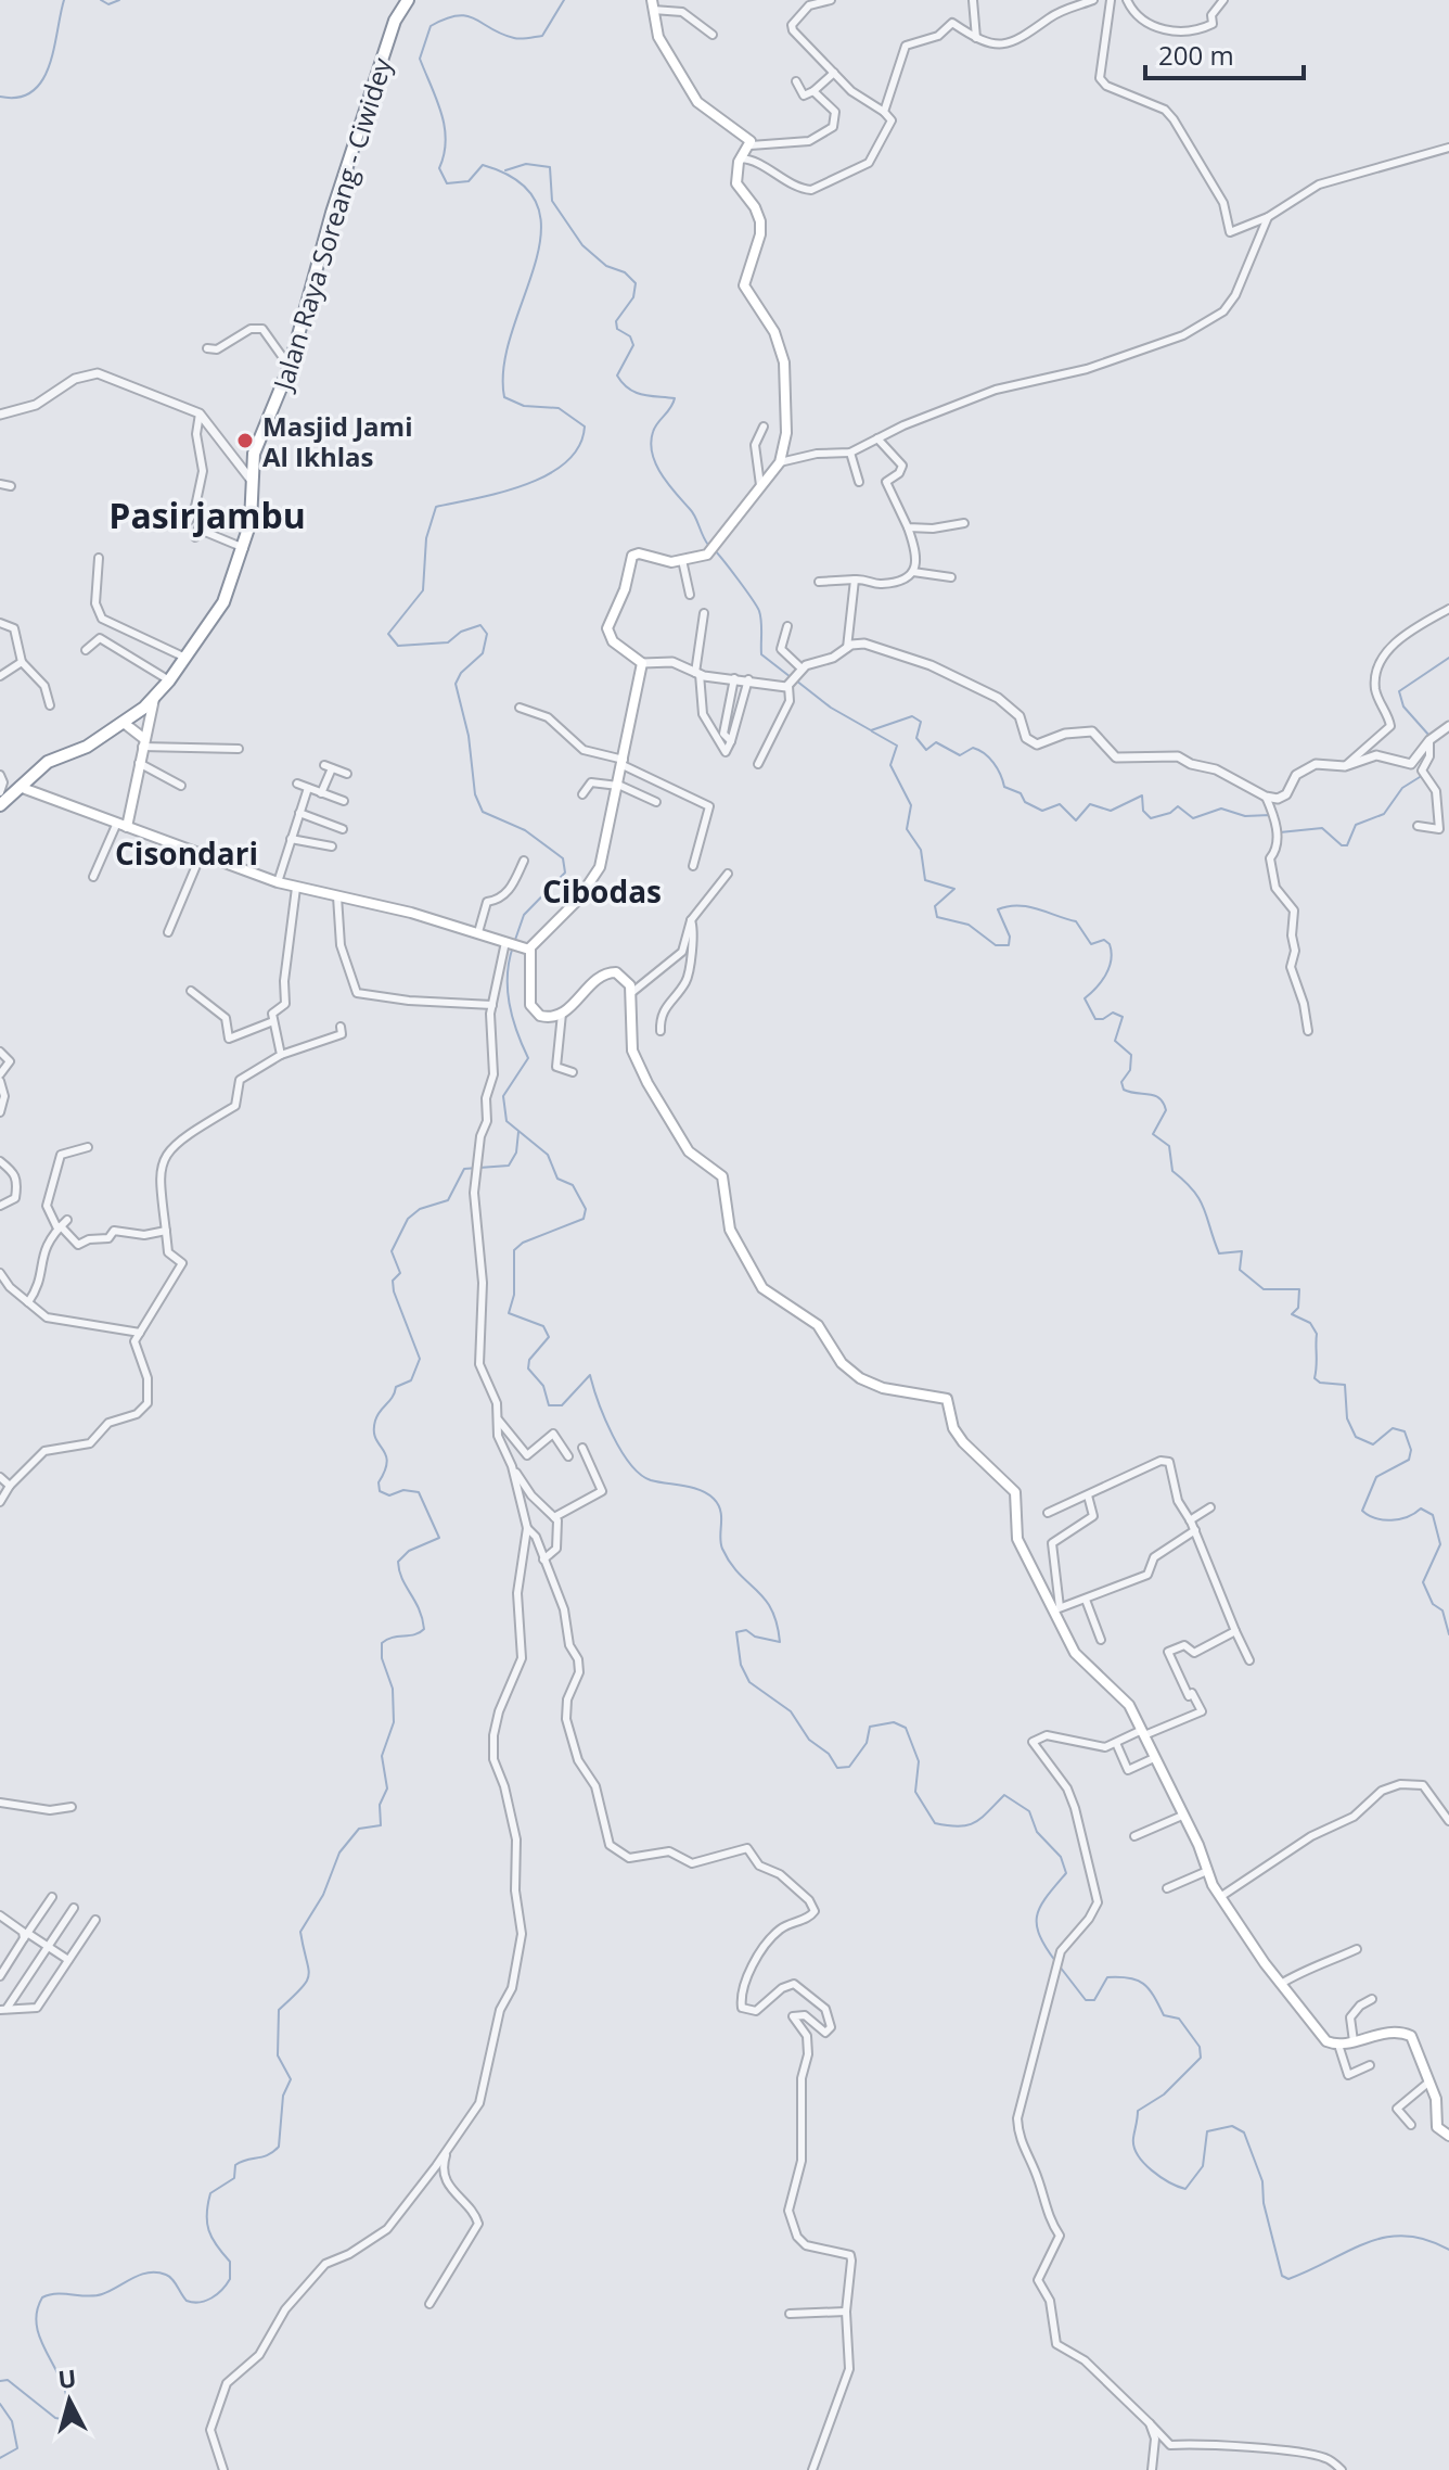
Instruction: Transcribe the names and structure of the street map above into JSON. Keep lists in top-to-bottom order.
{
  "streets": {
    "highway": ["Jalan Raya Soreang - Ciwidey"]
  },
  "districts": ["Pasirjambu", "Cisondari", "Cibodas"],
  "places": ["Masjid Jami Al Ikhlas"],
  "scale_bar": "200 m",
  "north": "top"
}
